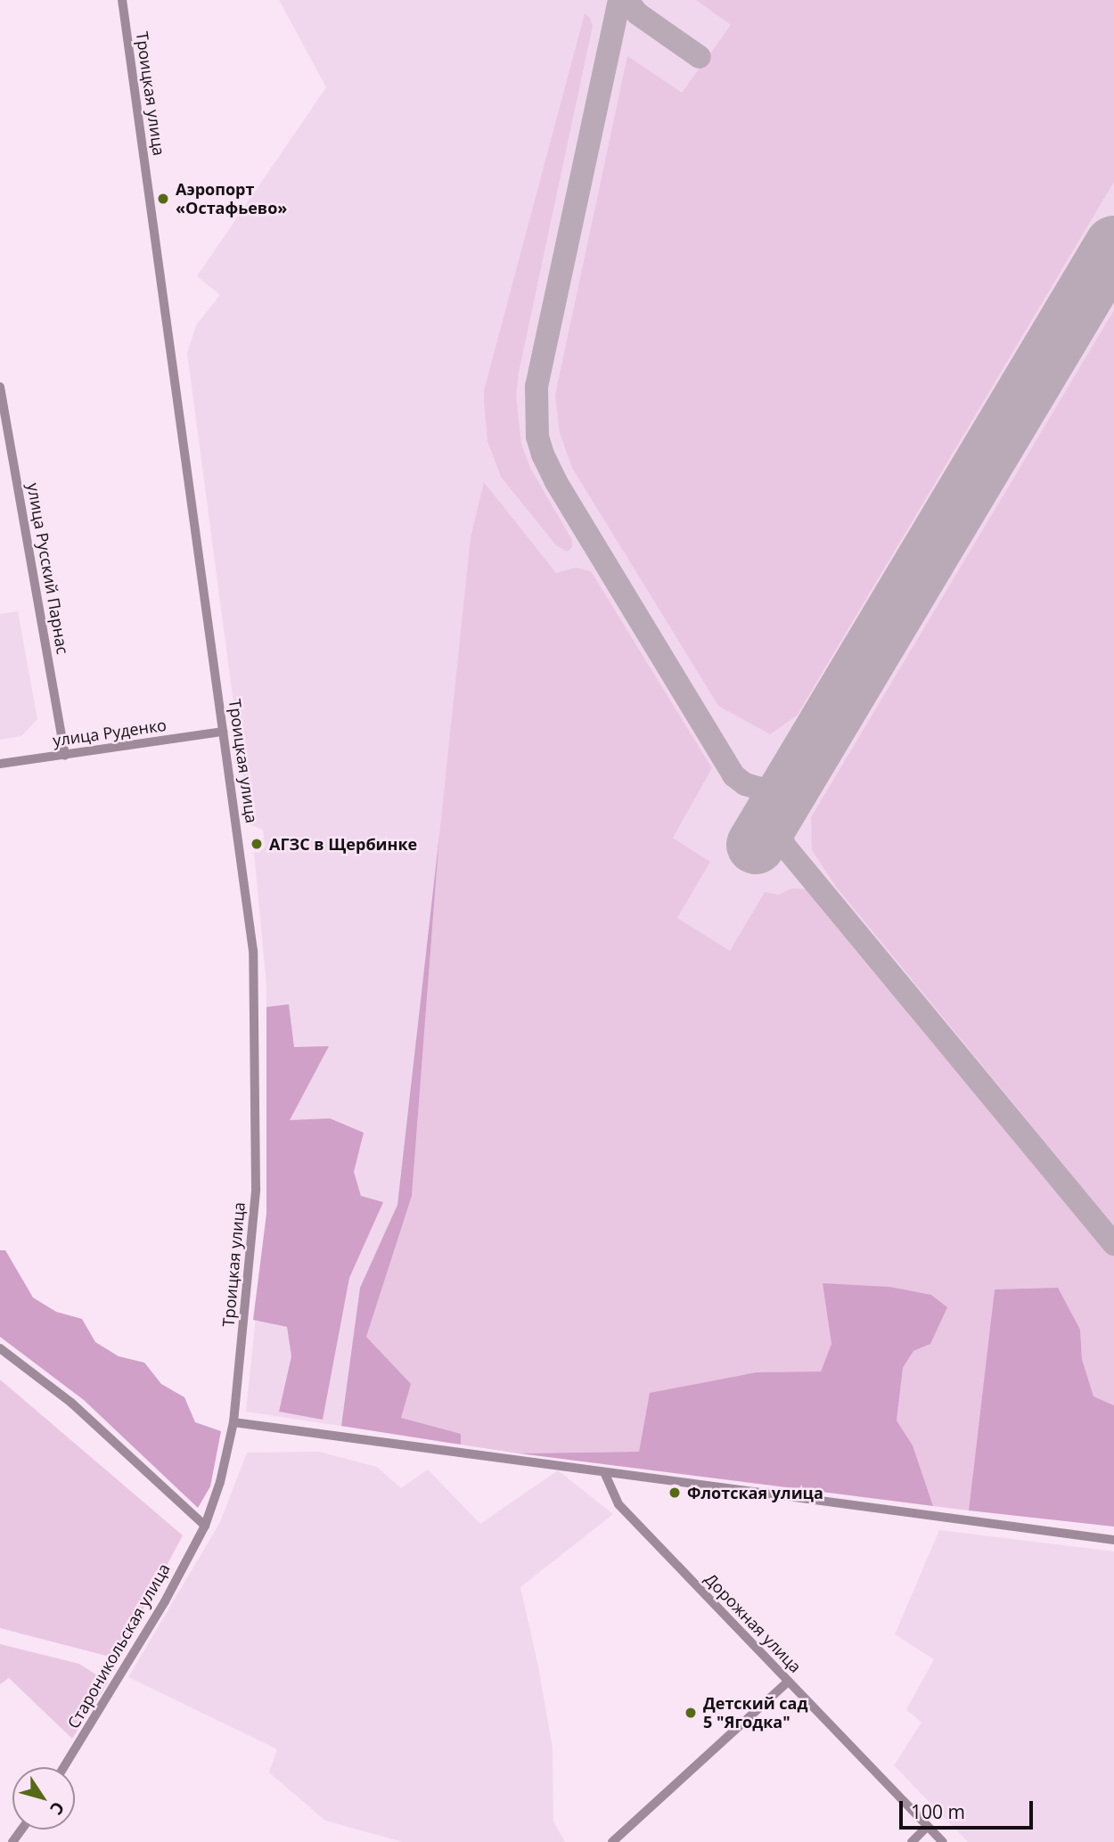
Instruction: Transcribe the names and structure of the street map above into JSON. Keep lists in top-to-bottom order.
{
  "streets": {
    "street": [
      "Троицкая улица",
      "улица Русский Парнас",
      "улица Руденко",
      "Дорожная улица",
      "Староникольская улица"
    ]
  },
  "crossings": [
    ["Троицкая улица", "улица Руденко"],
    ["Троицкая улица", "Староникольская улица"],
    ["улица Русский Парнас", "улица Руденко"]
  ],
  "places": [
    "Аэропорт «Остафьево»",
    "АГЗС в Щербинке",
    "Флотская улица",
    "Детский сад 5 \"Ягодка\""
  ],
  "scale_bar": "100 m",
  "north": "bottom right"
}
